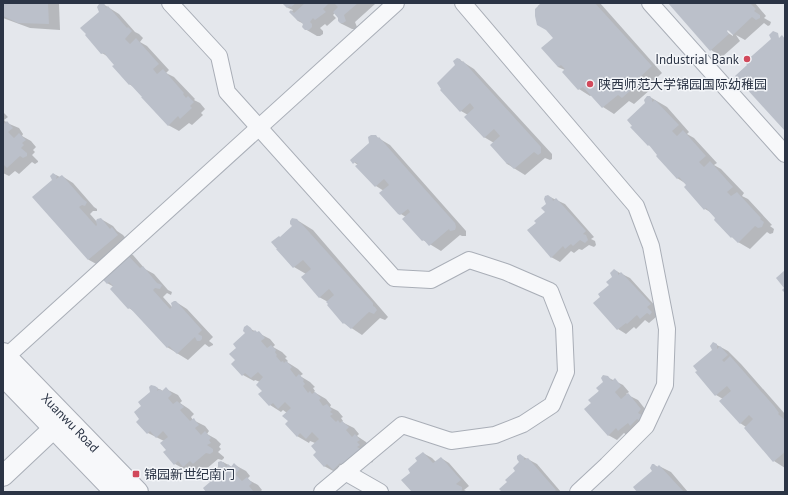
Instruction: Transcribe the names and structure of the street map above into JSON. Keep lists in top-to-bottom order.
{
  "streets": {
    "street": ["Xuanwu Road"]
  },
  "places": {
    "other": ["Industrial Bank", "陕西师范大学锦园国际幼稚园"],
    "transit": ["锦园新世纪南门"]
  }
}
